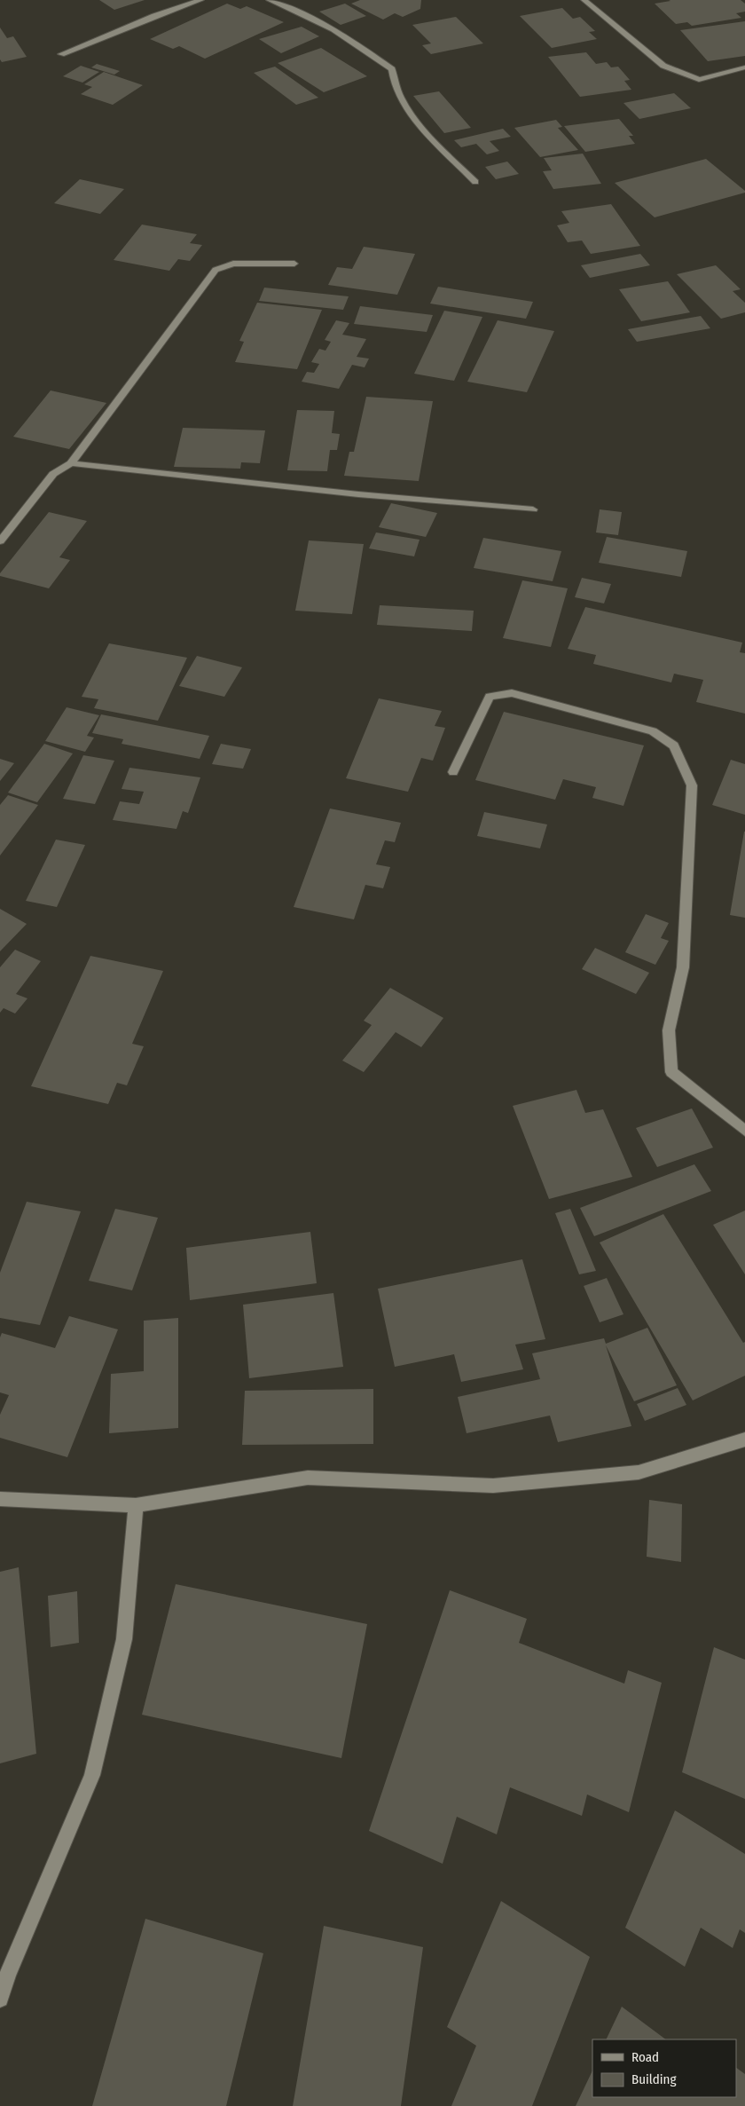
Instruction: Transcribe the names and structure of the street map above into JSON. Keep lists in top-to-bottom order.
{
  "legend": ["Road", "Building"]
}
